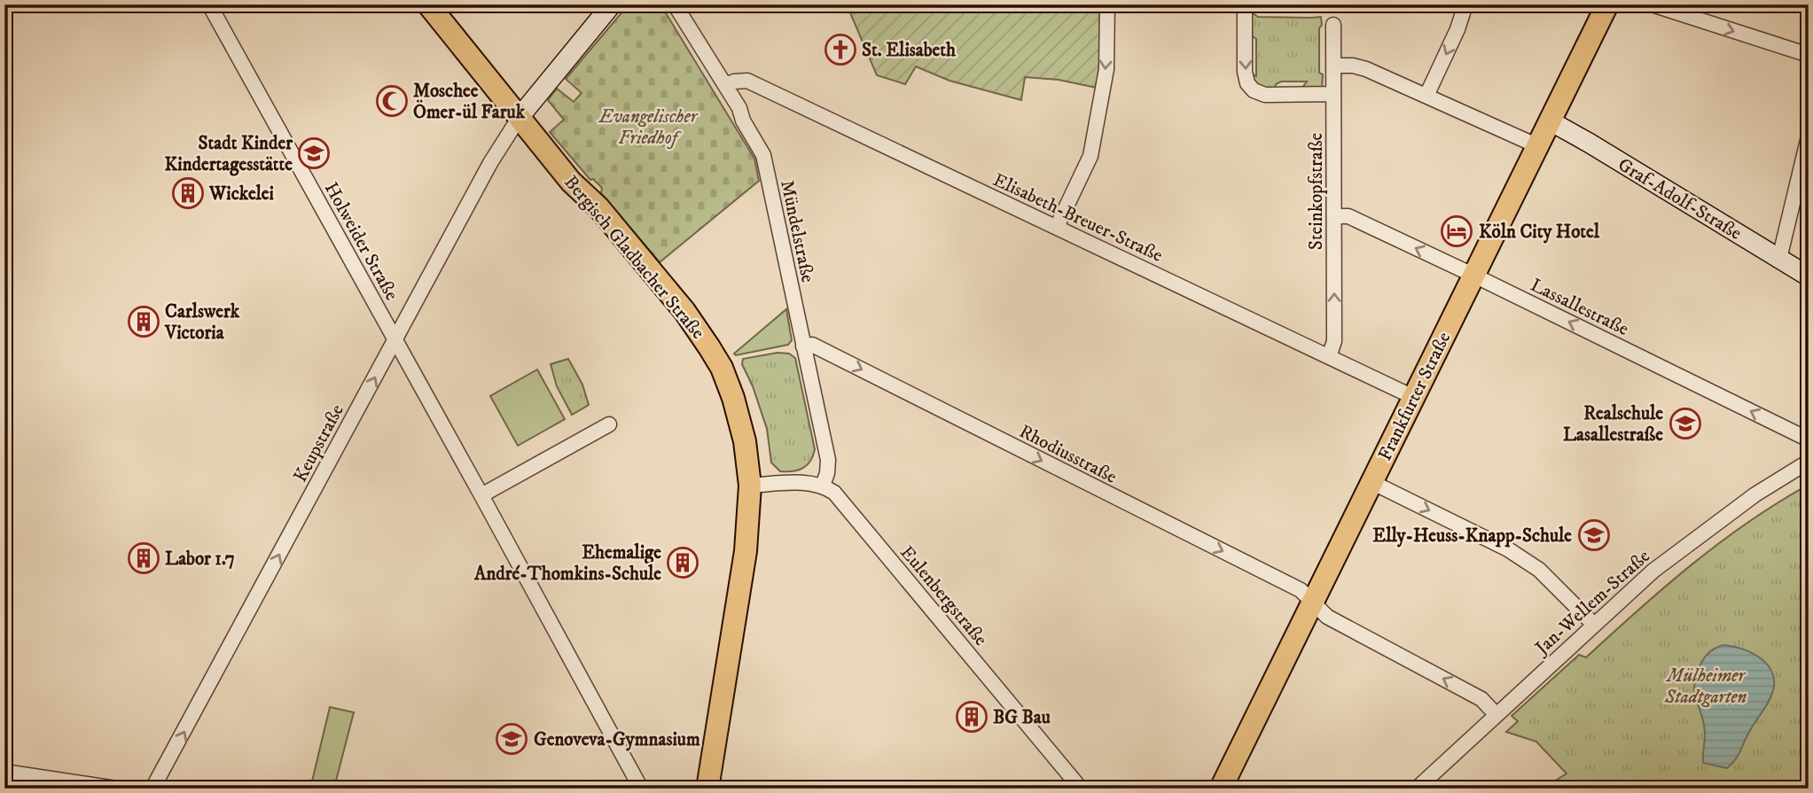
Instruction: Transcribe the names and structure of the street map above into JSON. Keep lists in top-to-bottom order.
{
  "streets": {
    "main road": ["Bergisch Gladbacher Straße", "Frankfurter Straße"],
    "street": [
      "Steinkopfstraße",
      "Graf-Adolf-Straße",
      "Elisabeth-Breuer-Straße",
      "Mündelstraße",
      "Holweider Straße",
      "Lassallestraße",
      "Keupstraße",
      "Rhodiusstraße",
      "Eulenbergstraße",
      "Jan-Wellem-Straße"
    ]
  },
  "crossings": [
    ["Steinkopfstraße", "Elisabeth-Breuer-Straße"],
    ["Steinkopfstraße", "Lassallestraße"],
    ["Graf-Adolf-Straße", "Frankfurter Straße"],
    ["Elisabeth-Breuer-Straße", "Mündelstraße"],
    ["Elisabeth-Breuer-Straße", "Frankfurter Straße"],
    ["Mündelstraße", "Rhodiusstraße"],
    ["Mündelstraße", "Eulenbergstraße"],
    ["Holweider Straße", "Keupstraße"],
    ["Bergisch Gladbacher Straße", "Keupstraße"],
    ["Lassallestraße", "Frankfurter Straße"],
    ["Frankfurter Straße", "Rhodiusstraße"],
    ["Rhodiusstraße", "Jan-Wellem-Straße"]
  ],
  "one_way": ["Steinkopfstraße", "Lassallestraße", "Keupstraße"],
  "parks": ["Evangelischer Friedhof", "Mülheimer Stadtgarten"],
  "places": {
    "church": ["St. Elisabeth"],
    "mosque": ["Moschee Ömer-ül Faruk"],
    "school or university": [
      "Stadt Kinder Kindertagesstätte",
      "Realschule Lasallestraße",
      "Elly-Heuss-Knapp-Schule",
      "Genoveva-Gymnasium"
    ],
    "building": [
      "Wickelei",
      "Carlswerk Victoria",
      "Labor 1.7",
      "Ehemalige André-Thomkins-Schule",
      "BG Bau"
    ],
    "hotel": ["Köln City Hotel"]
  }
}
